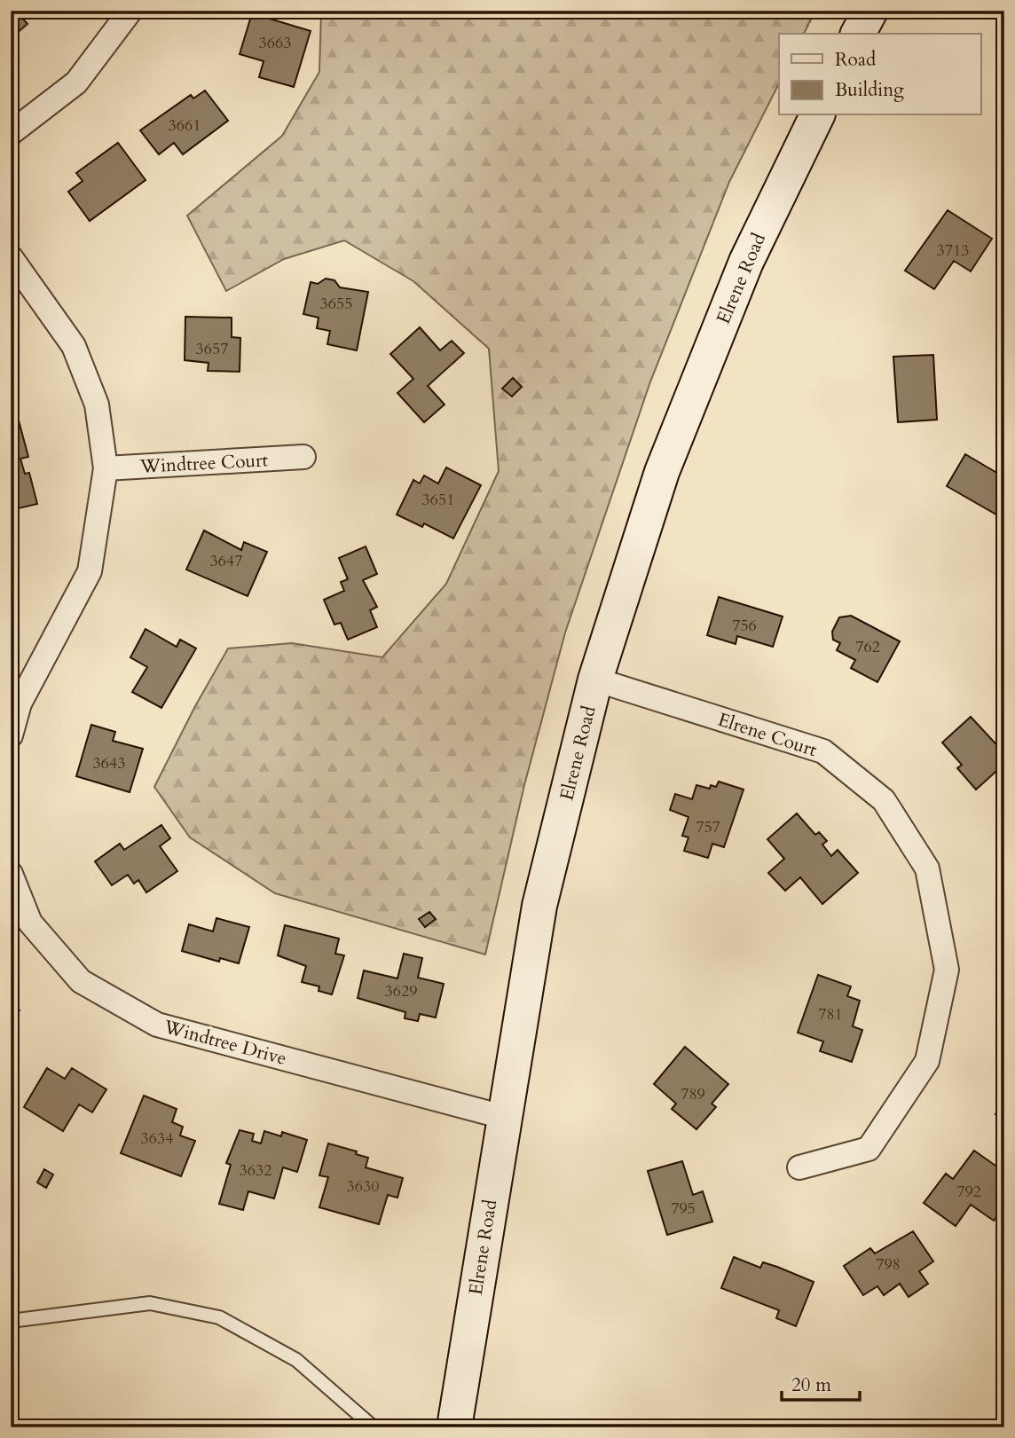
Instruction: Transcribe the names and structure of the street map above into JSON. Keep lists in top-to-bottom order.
{
  "streets": {
    "street": [
      "Elrene Road",
      "Windtree Court",
      "Elrene Court",
      "Windtree Drive"
    ]
  },
  "crossings": [
    ["Elrene Road", "Elrene Court"],
    ["Elrene Road", "Windtree Drive"]
  ],
  "house_numbers": [
    "3663",
    "3661",
    "3713",
    "3655",
    "3657",
    "3651",
    "3647",
    "756",
    "762",
    "3643",
    "757",
    "3629",
    "781",
    "789",
    "3634",
    "3632",
    "3630",
    "792",
    "795",
    "798"
  ],
  "legend": ["Road", "Building"],
  "scale_bar": "20 m"
}
